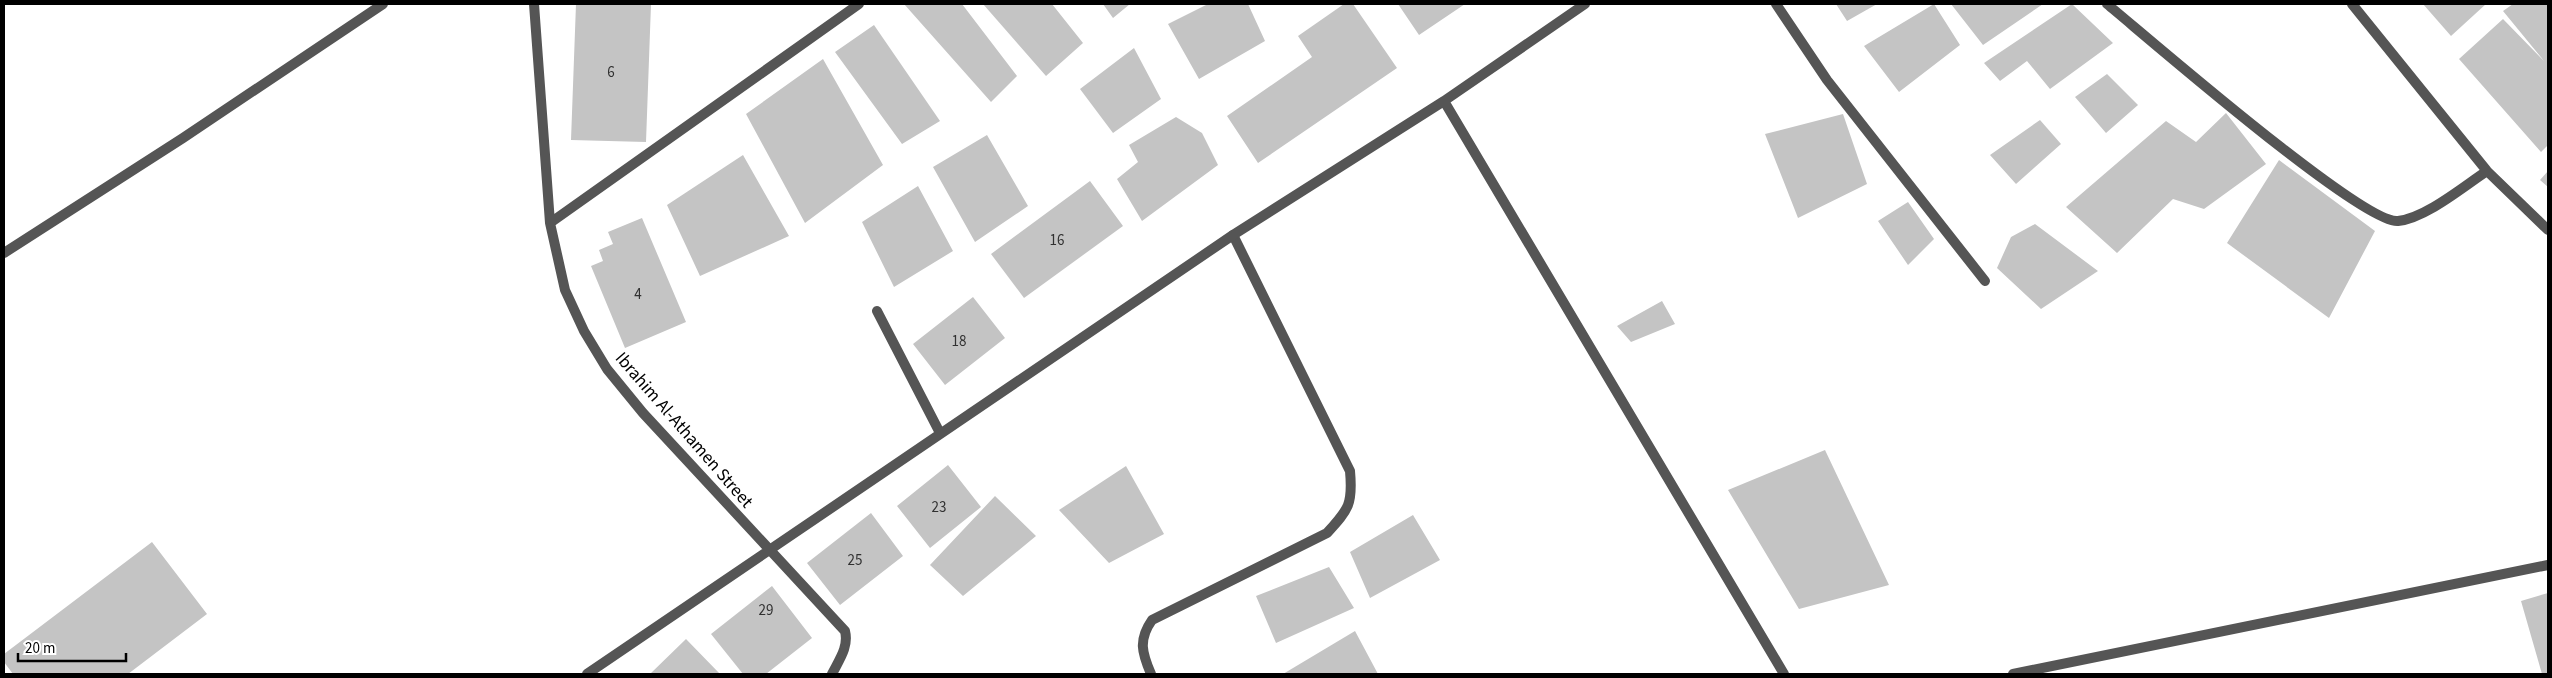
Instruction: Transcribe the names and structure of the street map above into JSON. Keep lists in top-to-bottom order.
{
  "streets": {
    "street": ["Ibrahim Al-Athamen Street"]
  },
  "house_numbers": [
    "6",
    "16",
    "4",
    "18",
    "23",
    "25",
    "29"
  ],
  "scale_bar": "20 m"
}
